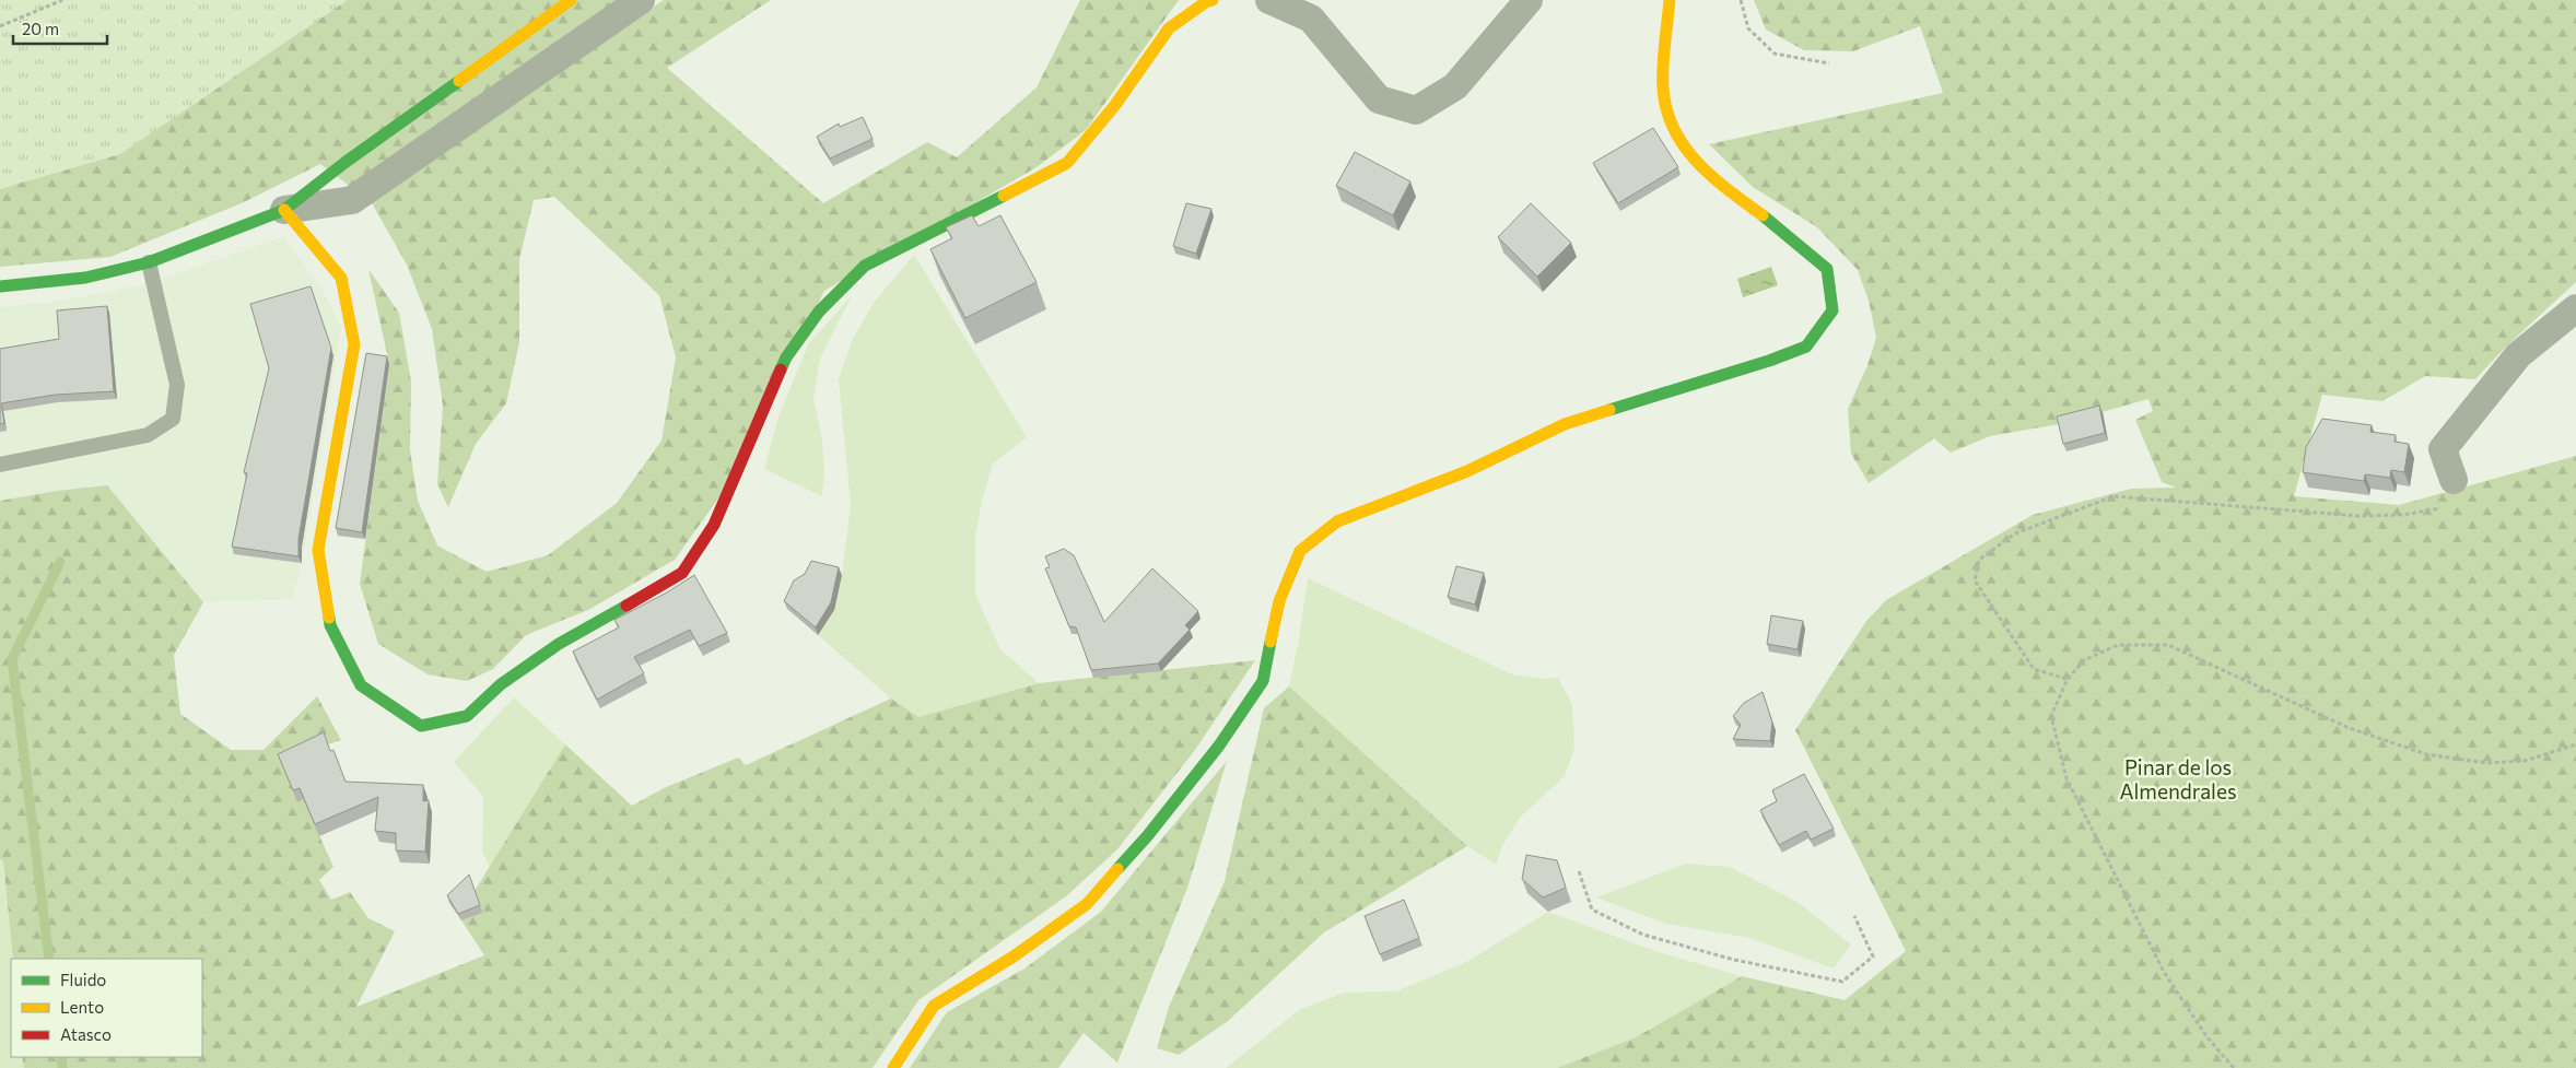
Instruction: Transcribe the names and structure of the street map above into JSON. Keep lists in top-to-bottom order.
{
  "parks": ["Pinar de los Almendrales"],
  "legend": ["Fluido", "Lento", "Atasco"],
  "scale_bar": "20 m"
}
